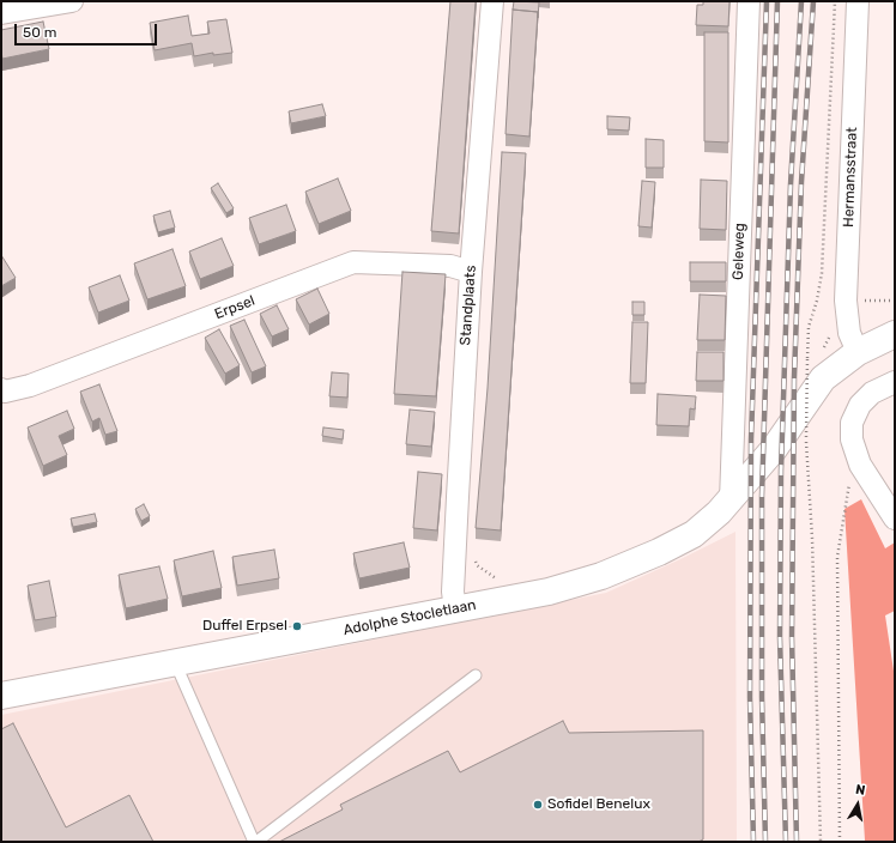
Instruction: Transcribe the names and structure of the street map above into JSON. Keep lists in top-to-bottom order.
{
  "streets": {
    "street": [
      "Hermansstraat",
      "Geleweg",
      "Standplaats",
      "Erpsel",
      "Adolphe Stocletlaan"
    ]
  },
  "crossings": [
    ["Hermansstraat", "Adolphe Stocletlaan"],
    ["Geleweg", "Adolphe Stocletlaan"],
    ["Standplaats", "Erpsel"],
    ["Standplaats", "Adolphe Stocletlaan"]
  ],
  "places": ["Duffel Erpsel", "Sofidel Benelux"],
  "scale_bar": "50 m",
  "north": "top"
}
